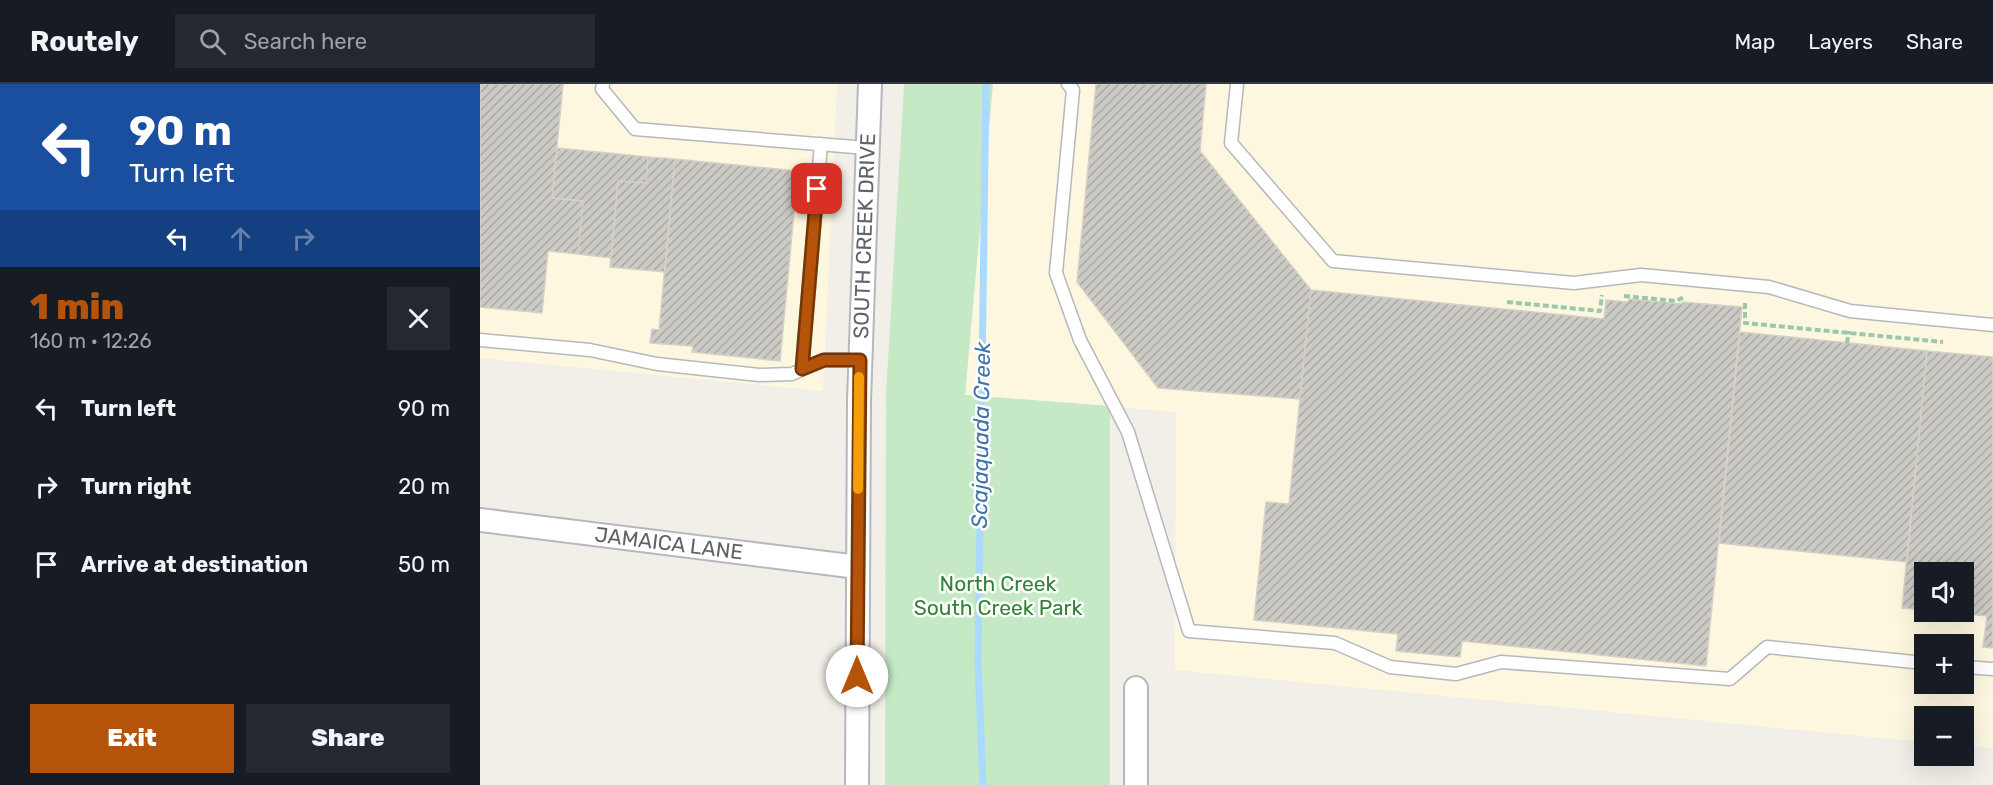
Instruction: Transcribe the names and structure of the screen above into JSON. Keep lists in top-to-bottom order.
{
  "streets": {
    "street": ["SOUTH CREEK DRIVE", "JAMAICA LANE"]
  },
  "crossings": [
    ["SOUTH CREEK DRIVE", "JAMAICA LANE"]
  ],
  "water": ["Scajaquada Creek"],
  "parks": ["North Creek South Creek Park"],
  "page": {
    "header": "Routely",
    "search": "Search here",
    "nav": ["Map", "Layers", "Share"],
    "turn": ["90 m", "Turn left"],
    "heading": ["1 min", "160 m · 12:26"],
    "list": [
      {
        "name": "Turn left",
        "value": "90 m"
      },
      {
        "name": "Turn right",
        "value": "20 m"
      },
      {
        "name": "Arrive at destination",
        "value": "50 m"
      }
    ],
    "map_buttons": ["+", "−"],
    "buttons": ["Exit", "Share"]
  }
}
